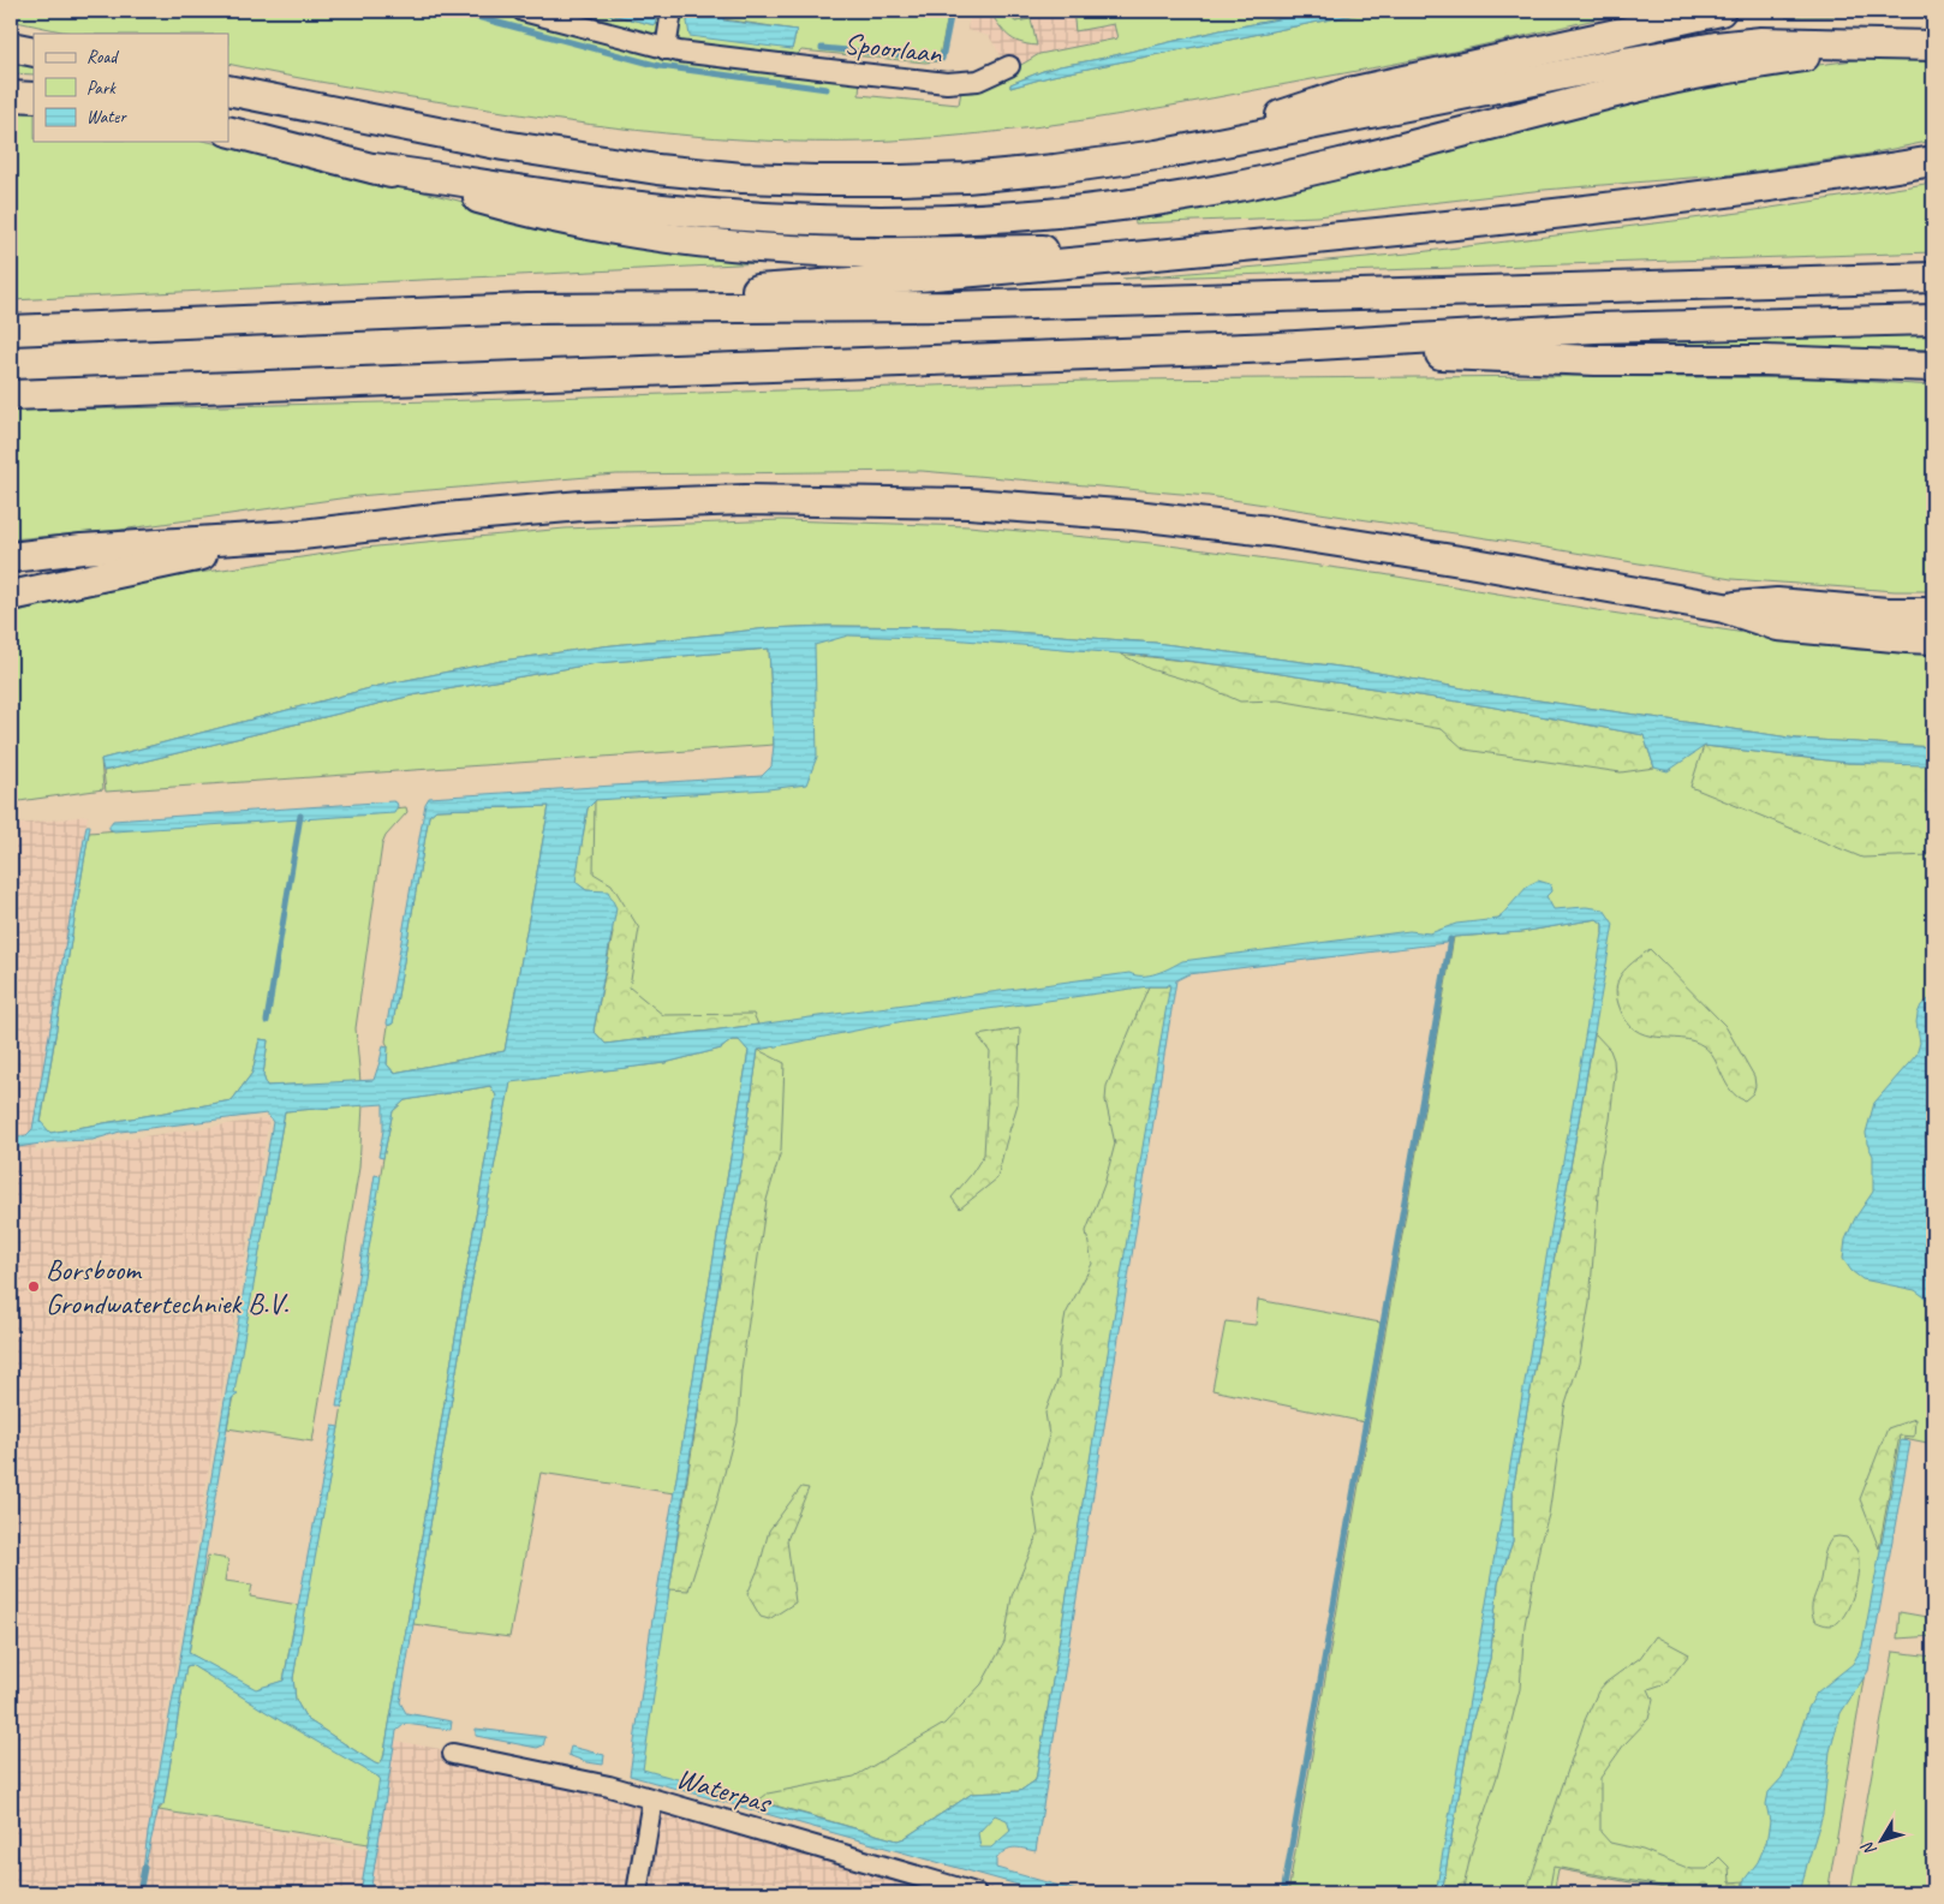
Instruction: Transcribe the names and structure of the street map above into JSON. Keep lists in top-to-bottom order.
{
  "streets": {
    "street": ["Spoorlaan", "Waterpas"]
  },
  "places": ["Borsboom Grondwatertechniek B.V."],
  "legend": ["Road", "Park", "Water"],
  "north": "bottom left"
}
